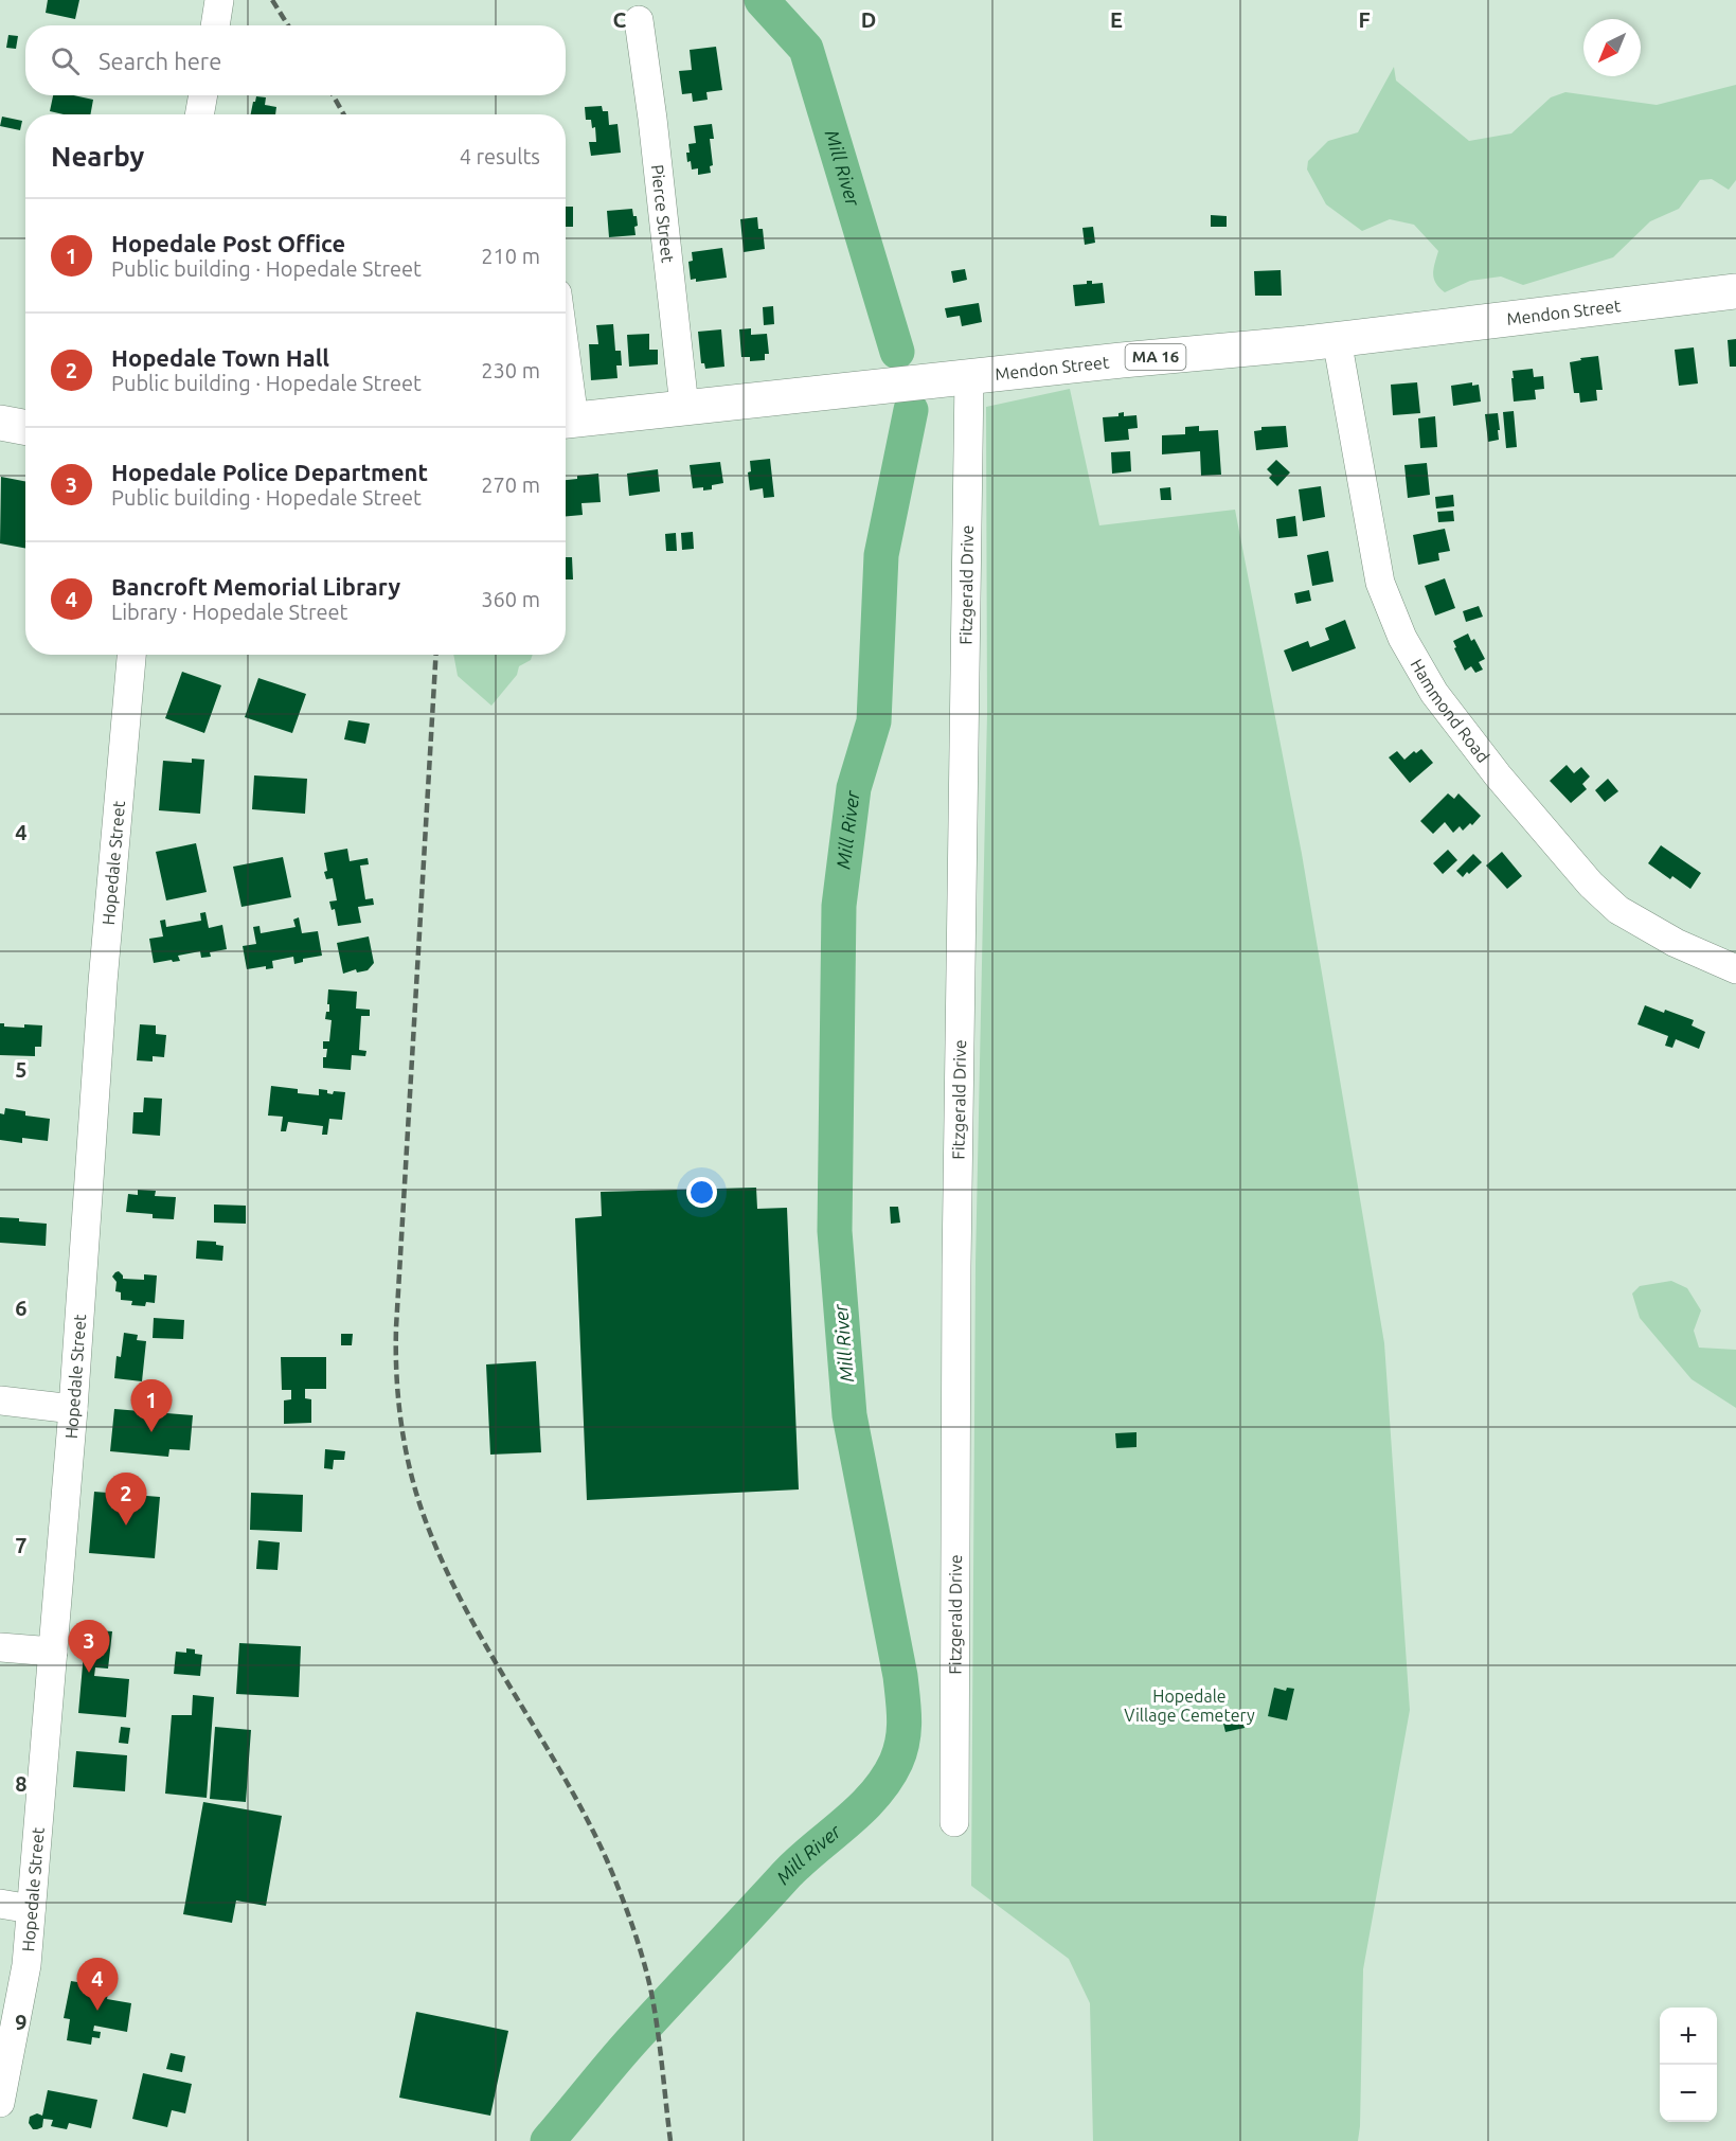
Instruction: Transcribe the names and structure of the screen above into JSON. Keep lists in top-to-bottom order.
{
  "streets": {
    "main road": ["Mendon Street", "MA 16"],
    "street": [
      "Pierce Street",
      "Fitzgerald Drive",
      "Hammond Road",
      "Hopedale Street"
    ]
  },
  "crossings": [
    ["Pierce Street", "Mendon Street"],
    ["Mendon Street", "Fitzgerald Drive"],
    ["Mendon Street", "Hammond Road"]
  ],
  "water": ["Mill River"],
  "parks": ["Hopedale Village Cemetery"],
  "north": "bottom left",
  "page": {
    "search": "Search here",
    "heading": ["Nearby", "4 results"],
    "list": [
      {
        "mark": "1",
        "name": "Hopedale Post Office",
        "note": "Public building · Hopedale Street",
        "value": "210 m"
      },
      {
        "mark": "2",
        "name": "Hopedale Town Hall",
        "note": "Public building · Hopedale Street",
        "value": "230 m"
      },
      {
        "mark": "3",
        "name": "Hopedale Police Department",
        "note": "Public building · Hopedale Street",
        "value": "270 m"
      },
      {
        "mark": "4",
        "name": "Bancroft Memorial Library",
        "note": "Library · Hopedale Street",
        "value": "360 m"
      }
    ],
    "pins": [
      "1",
      "2",
      "3",
      "4"
    ],
    "map_buttons": ["+", "−"]
  },
  "grid": {
    "columns": [
      "C",
      "D",
      "E",
      "F"
    ],
    "rows": [
      "4",
      "5",
      "6",
      "7",
      "8",
      "9"
    ]
  }
}
